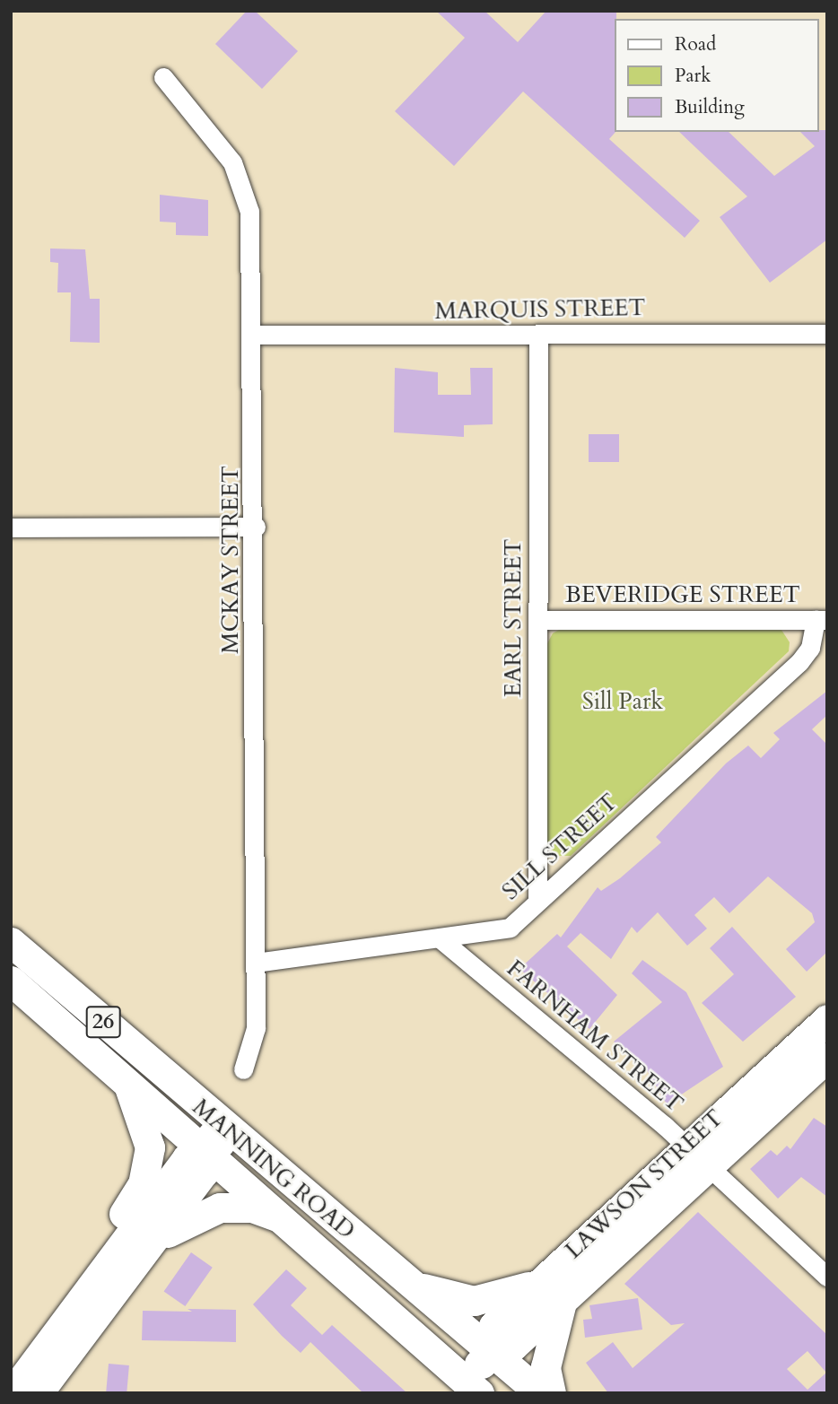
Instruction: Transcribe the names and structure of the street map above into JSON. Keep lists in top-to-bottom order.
{
  "streets": {
    "main road": ["26", "MANNING ROAD", "LAWSON STREET"],
    "street": [
      "MARQUIS STREET",
      "MCKAY STREET",
      "BEVERIDGE STREET",
      "EARL STREET",
      "SILL STREET",
      "FARNHAM STREET"
    ]
  },
  "crossings": [
    ["MARQUIS STREET", "MCKAY STREET"],
    ["MARQUIS STREET", "EARL STREET"],
    ["MCKAY STREET", "SILL STREET"],
    ["BEVERIDGE STREET", "EARL STREET"],
    ["BEVERIDGE STREET", "SILL STREET"],
    ["EARL STREET", "SILL STREET"],
    ["SILL STREET", "FARNHAM STREET"],
    ["FARNHAM STREET", "LAWSON STREET"],
    ["MANNING ROAD", "LAWSON STREET"]
  ],
  "parks": ["Sill Park"],
  "legend": ["Road", "Park", "Building"]
}
